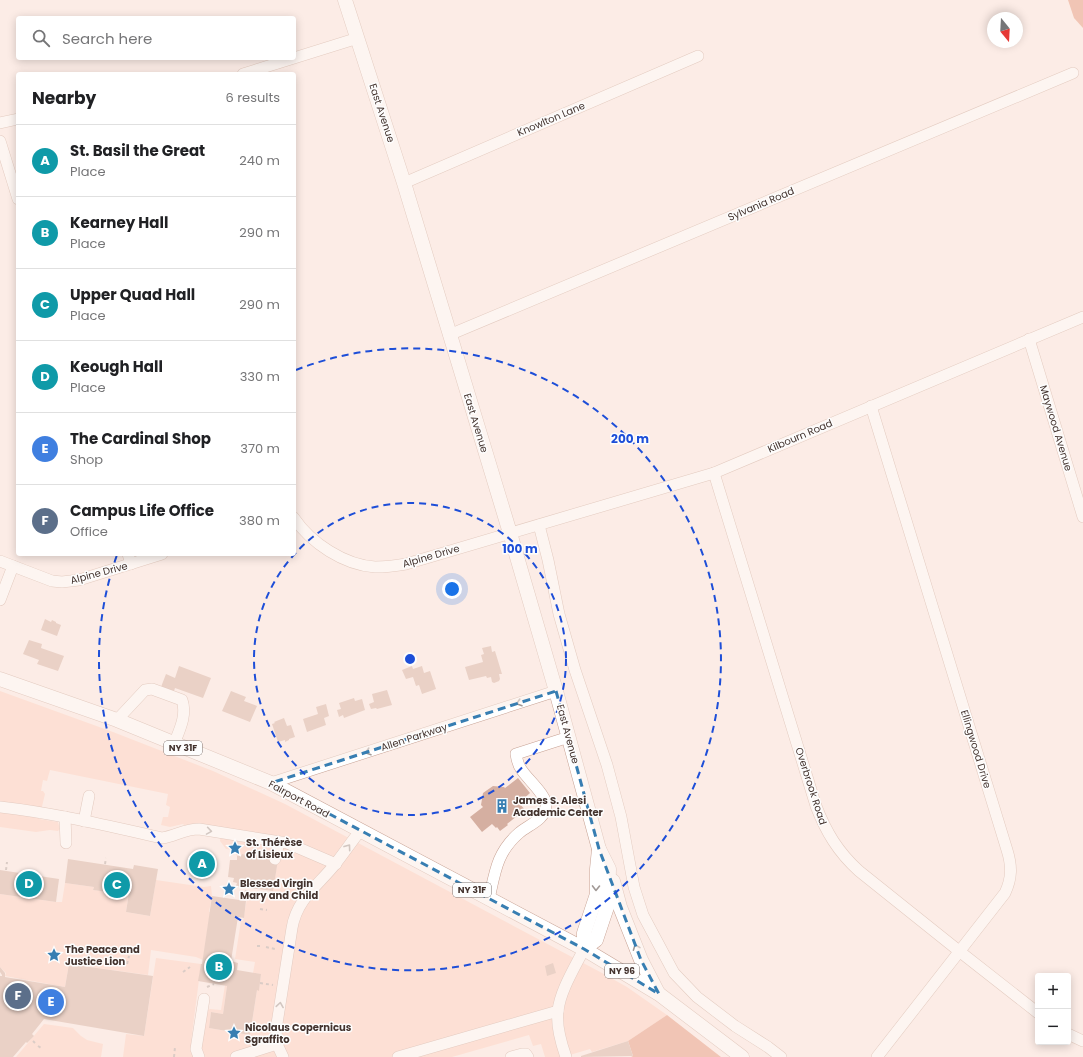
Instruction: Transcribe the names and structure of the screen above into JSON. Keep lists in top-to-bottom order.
{
  "streets": {
    "main road": [
      "East Avenue",
      "NY 31F",
      "Fairport Road",
      "NY 96"
    ],
    "street": [
      "Knowlton Lane",
      "Sylvania Road",
      "Maywood Avenue",
      "Kilbourn Road",
      "Alpine Drive",
      "Allen Parkway",
      "Ellingwood Drive",
      "Overbrook Road"
    ]
  },
  "crossings": [
    ["East Avenue", "Knowlton Lane"],
    ["East Avenue", "Sylvania Road"],
    ["East Avenue", "Kilbourn Road"],
    ["East Avenue", "Alpine Drive"],
    ["East Avenue", "Allen Parkway"],
    ["East Avenue", "Fairport Road"],
    ["East Avenue", "NY 96"],
    ["Maywood Avenue", "Kilbourn Road"],
    ["Kilbourn Road", "Alpine Drive"],
    ["Kilbourn Road", "Ellingwood Drive"],
    ["Kilbourn Road", "Overbrook Road"],
    ["Allen Parkway", "Fairport Road"],
    ["Ellingwood Drive", "Overbrook Road"],
    ["Fairport Road", "NY 96"]
  ],
  "one_way": ["Allen Parkway"],
  "places": {
    "building": ["James S. Alesi Academic Center"],
    "place": [
      "St. Thérèse of Lisieux",
      "Blessed Virgin Mary and Child",
      "The Peace and Justice Lion",
      "Nicolaus Copernicus Sgraffito"
    ]
  },
  "north": "bottom",
  "page": {
    "search": "Search here",
    "heading": ["Nearby", "6 results"],
    "list": [
      {
        "mark": "A",
        "name": "St. Basil the Great",
        "note": "Place",
        "value": "240 m"
      },
      {
        "mark": "B",
        "name": "Kearney Hall",
        "note": "Place",
        "value": "290 m"
      },
      {
        "mark": "C",
        "name": "Upper Quad Hall",
        "note": "Place",
        "value": "290 m"
      },
      {
        "mark": "D",
        "name": "Keough Hall",
        "note": "Place",
        "value": "330 m"
      },
      {
        "mark": "E",
        "name": "The Cardinal Shop",
        "note": "Shop",
        "value": "370 m"
      },
      {
        "mark": "F",
        "name": "Campus Life Office",
        "note": "Office",
        "value": "380 m"
      }
    ],
    "pins": [
      "A",
      "D",
      "C",
      "B",
      "F",
      "E"
    ],
    "map_buttons": ["+", "−"]
  },
  "rings": ["200 m", "100 m"]
}
